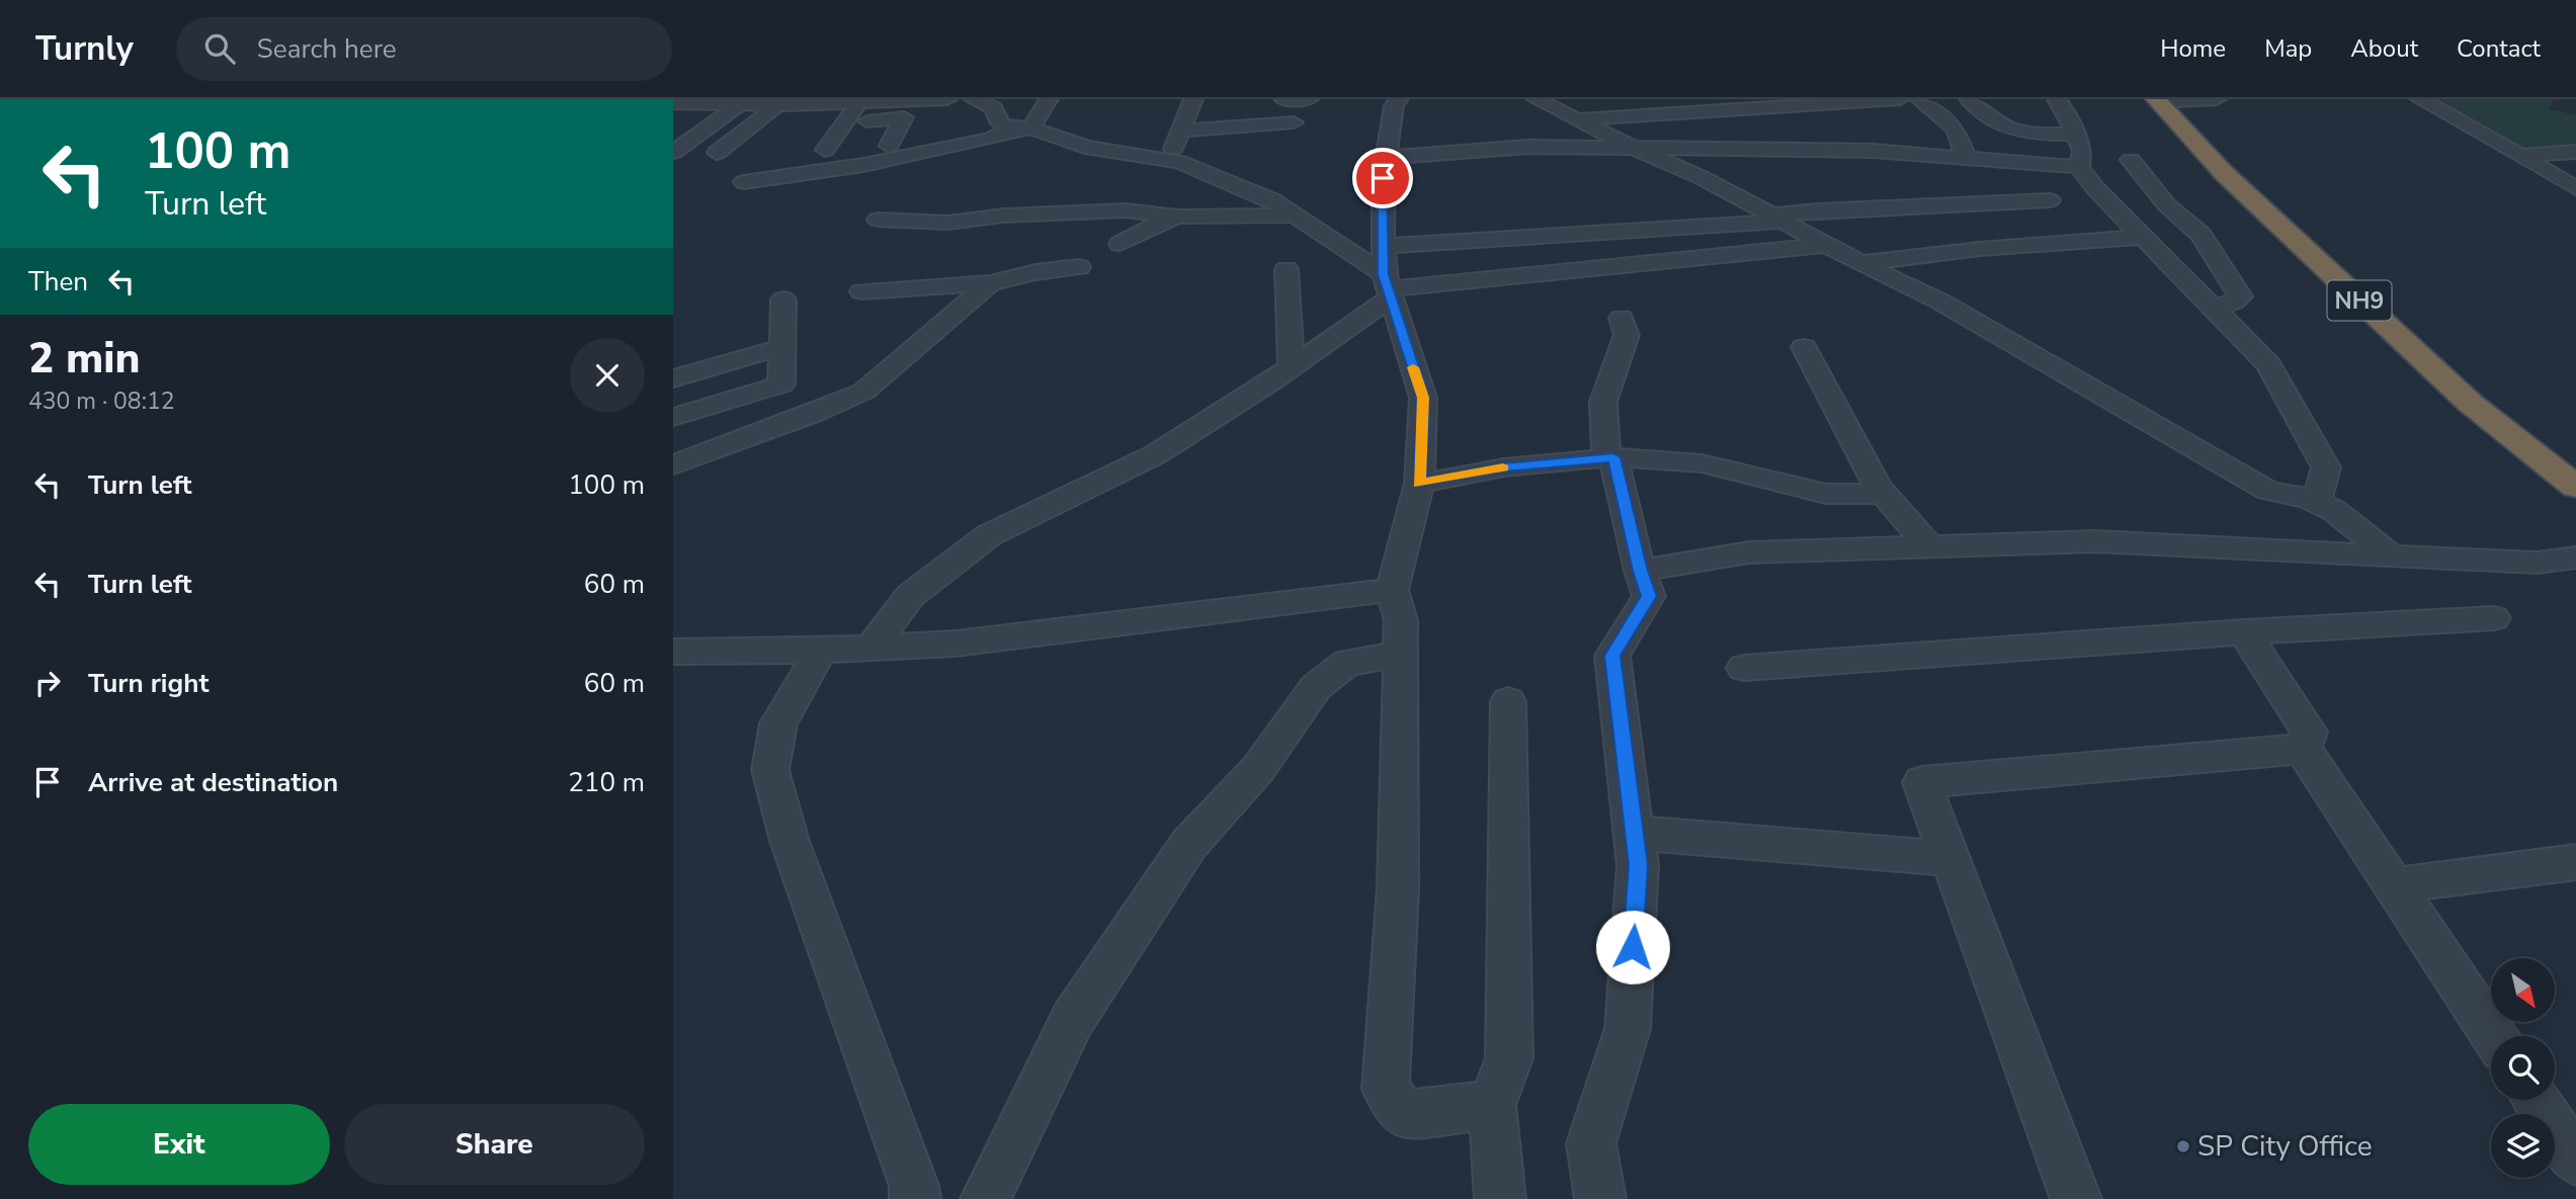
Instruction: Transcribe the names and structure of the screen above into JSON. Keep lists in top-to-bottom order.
{
  "streets": {
    "highway": ["NH9"]
  },
  "places": ["SP City Office"],
  "north": "bottom right",
  "page": {
    "header": "Turnly",
    "search": "Search here",
    "nav": [
      "Home",
      "Map",
      "About",
      "Contact"
    ],
    "turn": ["100 m", "Turn left"],
    "then": "Then",
    "heading": ["2 min", "430 m · 08:12"],
    "list": [
      {
        "name": "Turn left",
        "value": "100 m"
      },
      {
        "name": "Turn left",
        "value": "60 m"
      },
      {
        "name": "Turn right",
        "value": "60 m"
      },
      {
        "name": "Arrive at destination",
        "value": "210 m"
      }
    ],
    "buttons": ["Exit", "Share"]
  }
}
